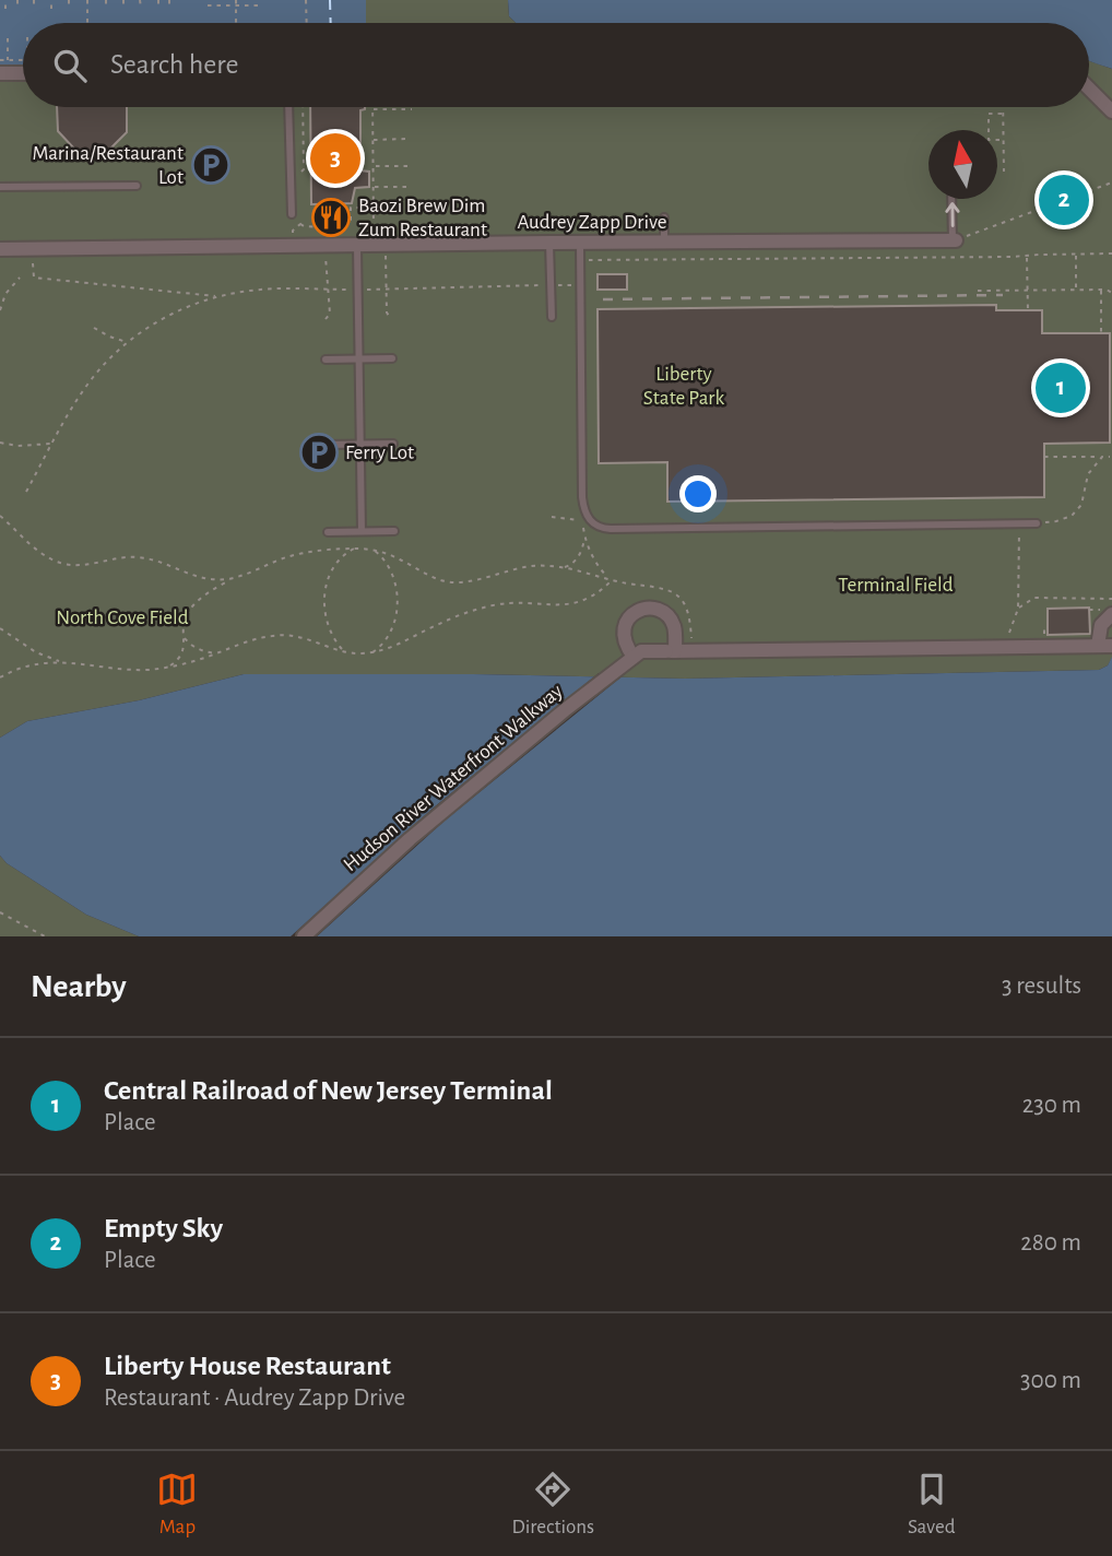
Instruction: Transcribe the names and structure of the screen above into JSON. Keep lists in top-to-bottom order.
{
  "streets": {
    "street": ["Audrey Zapp Drive", "Hudson River Waterfront Walkway"]
  },
  "parks": ["Liberty State Park", "Terminal Field", "North Cove Field"],
  "places": {
    "parking": ["Marina/Restaurant Lot", "Ferry Lot"],
    "restaurant": ["Baozi Brew Dim Zum Restaurant"]
  },
  "north": "top",
  "page": {
    "search": "Search here",
    "pins": ["3", "2", "1"],
    "heading": ["Nearby", "3 results"],
    "list": [
      {
        "mark": "1",
        "name": "Central Railroad of New Jersey Terminal",
        "note": "Place",
        "value": "230 m"
      },
      {
        "mark": "2",
        "name": "Empty Sky",
        "note": "Place",
        "value": "280 m"
      },
      {
        "mark": "3",
        "name": "Liberty House Restaurant",
        "note": "Restaurant · Audrey Zapp Drive",
        "value": "300 m"
      }
    ],
    "nav": ["Map", "Directions", "Saved"]
  }
}
